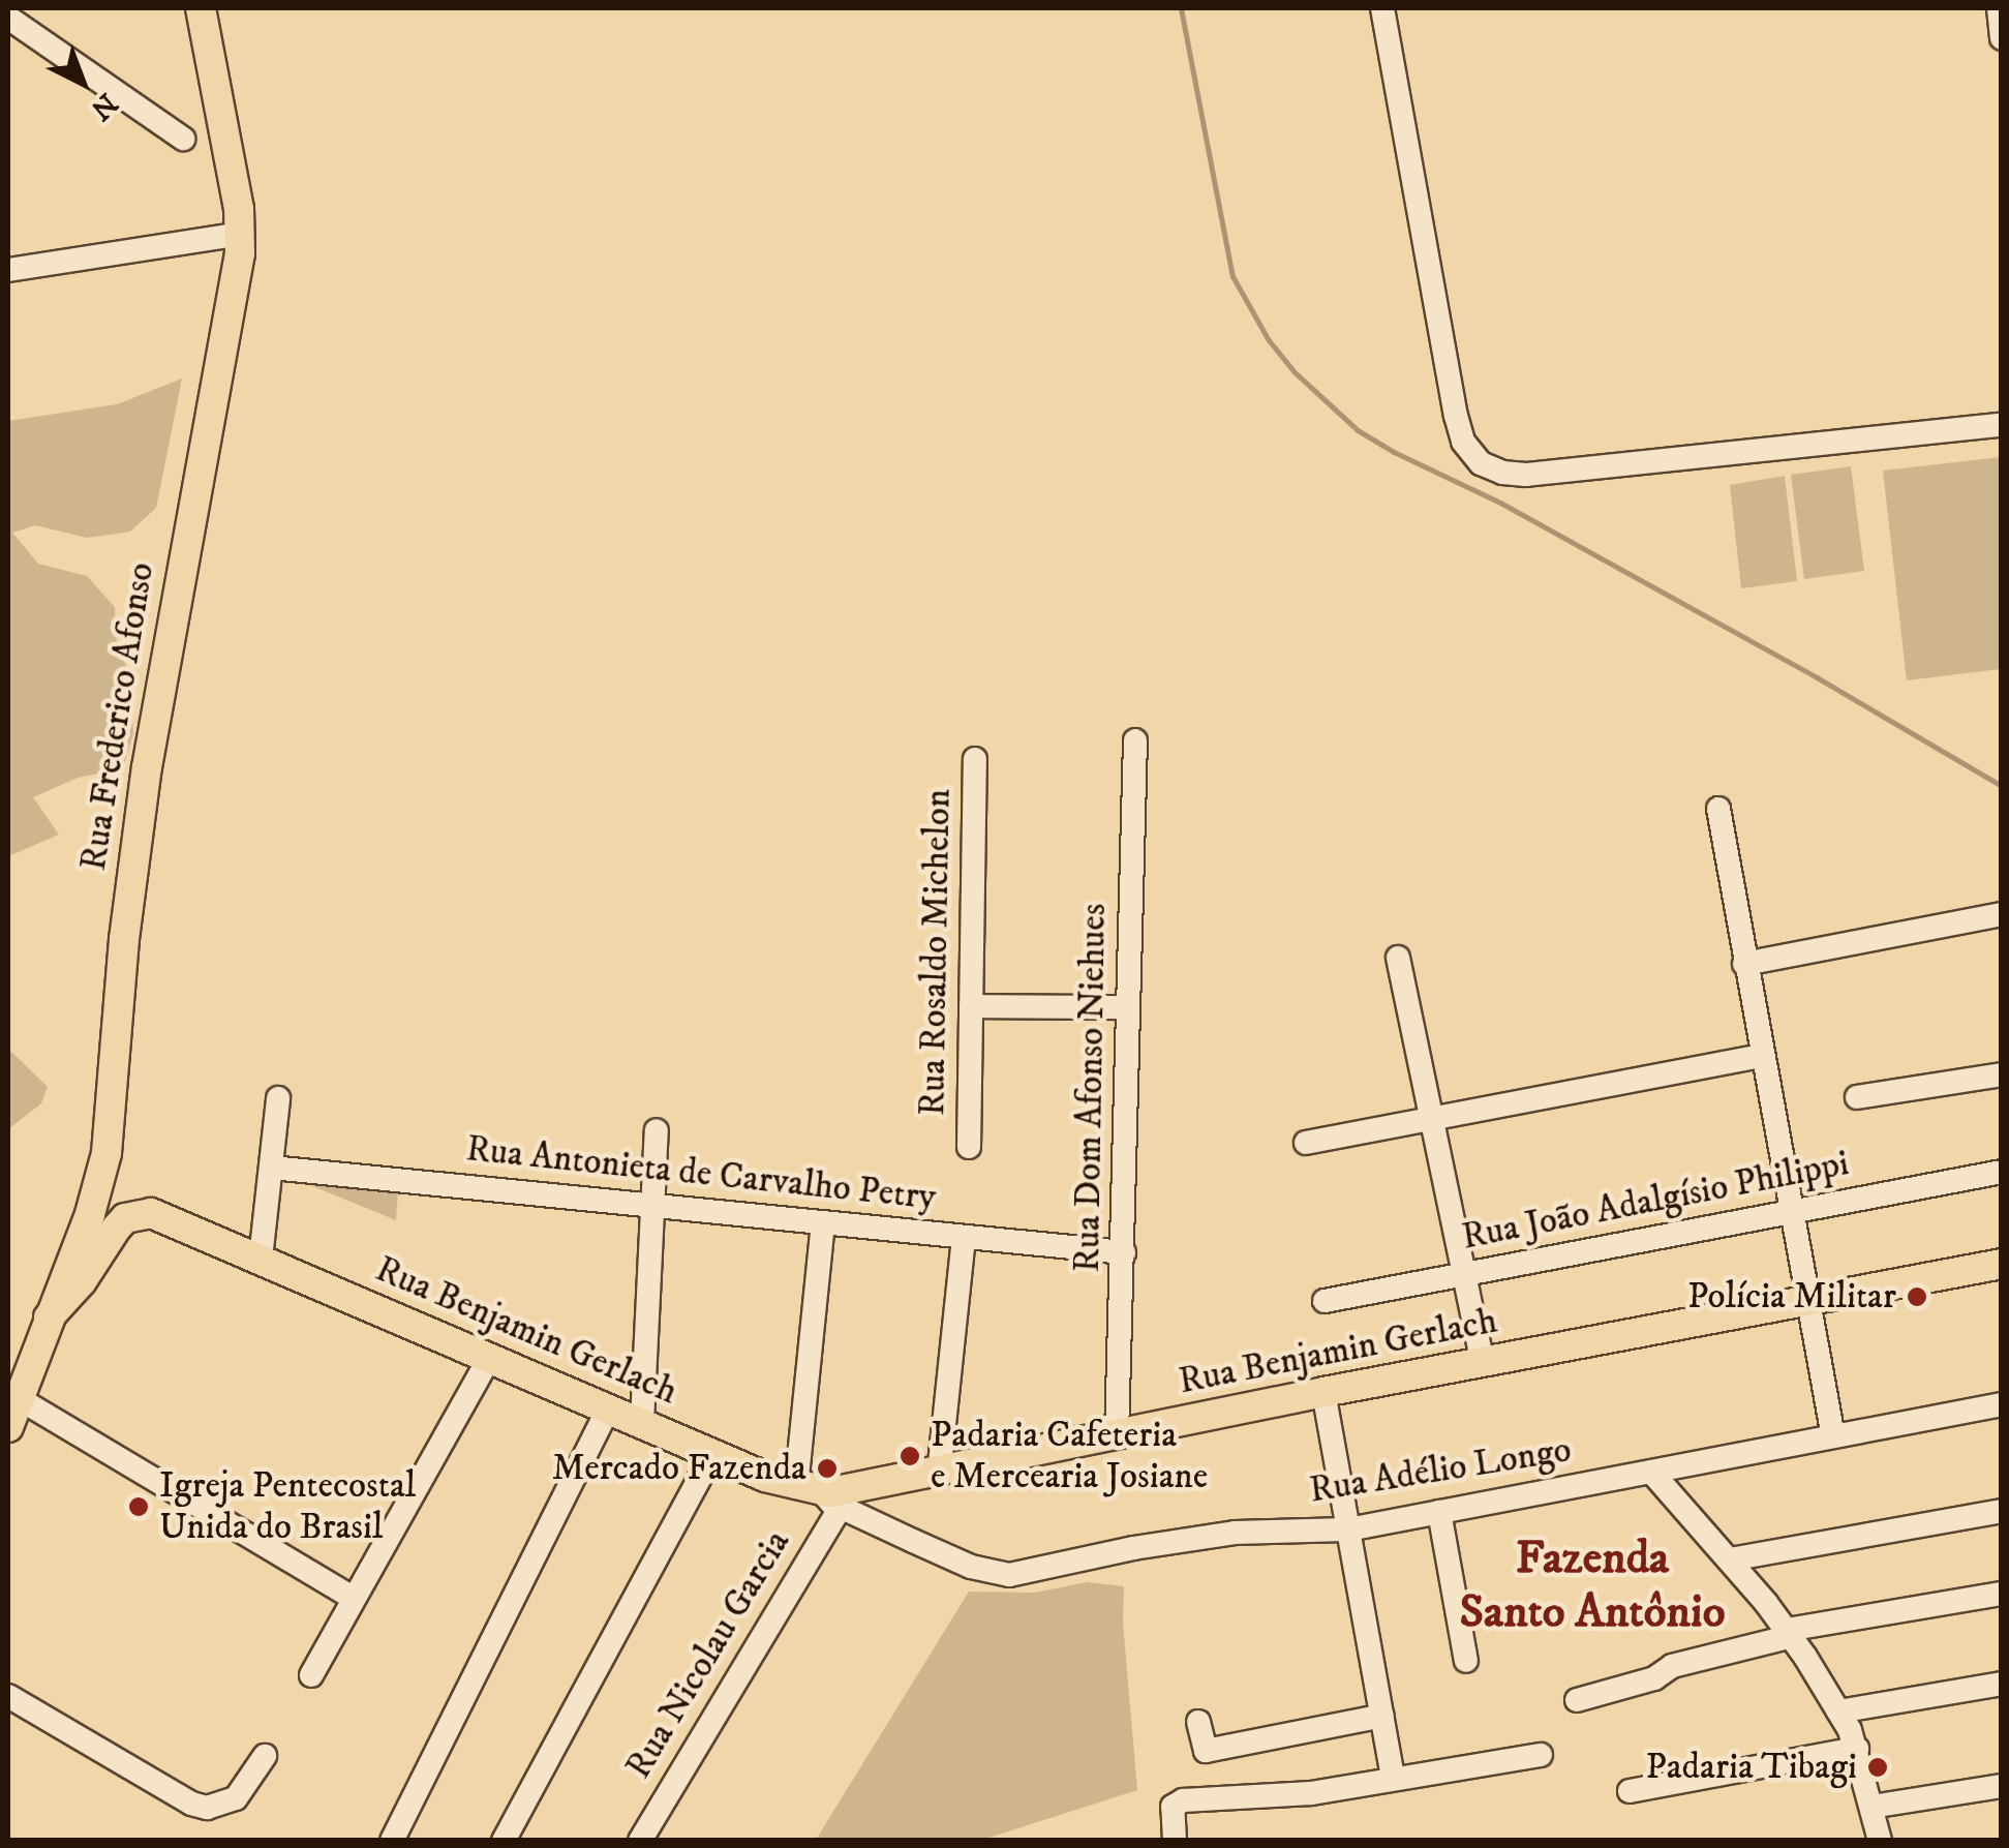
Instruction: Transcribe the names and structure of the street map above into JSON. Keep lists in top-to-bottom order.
{
  "streets": {
    "main road": ["Rua Frederico Afonso", "Rua Benjamin Gerlach"],
    "street": [
      "Rua Rosaldo Michelon",
      "Rua Dom Afonso Niehues",
      "Rua Antonieta de Carvalho Petry",
      "Rua João Adalgísio Philippi",
      "Rua Adélio Longo",
      "Rua Nicolau Garcia"
    ]
  },
  "crossings": [
    ["Rua Frederico Afonso", "Rua Benjamin Gerlach"],
    ["Rua Dom Afonso Niehues", "Rua Antonieta de Carvalho Petry"],
    ["Rua Dom Afonso Niehues", "Rua Benjamin Gerlach"],
    ["Rua Benjamin Gerlach", "Rua Adélio Longo"],
    ["Rua Benjamin Gerlach", "Rua Nicolau Garcia"],
    ["Rua Adélio Longo", "Rua Nicolau Garcia"]
  ],
  "districts": ["Fazenda Santo Antônio"],
  "places": [
    "Polícia Militar",
    "Padaria Cafeteria e Mercearia Josiane",
    "Mercado Fazenda",
    "Igreja Pentecostal Unida do Brasil",
    "Padaria Tibagi"
  ],
  "north": "bottom right"
}
